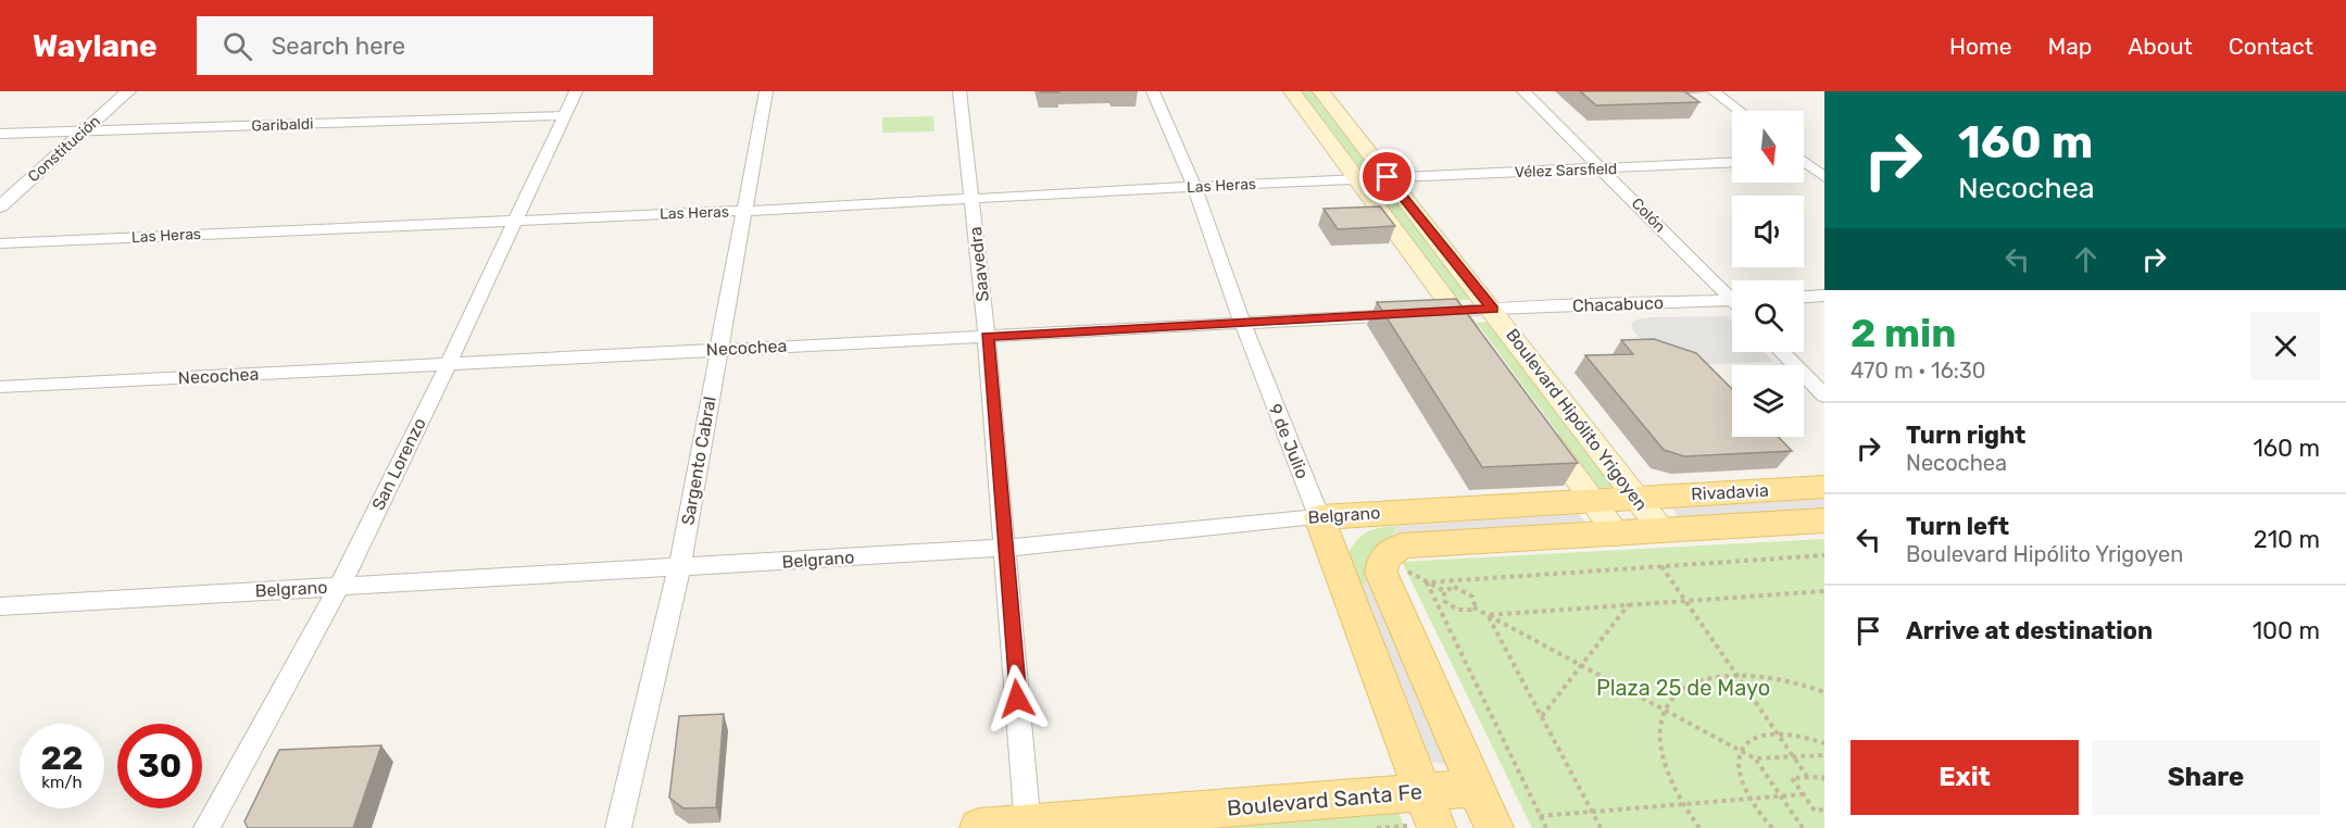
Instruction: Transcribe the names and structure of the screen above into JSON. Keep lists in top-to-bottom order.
{
  "streets": {
    "main road": [
      "Boulevard Hipólito Yrigoyen",
      "9 de Julio",
      "Rivadavia",
      "Belgrano",
      "Boulevard Santa Fe"
    ],
    "street": [
      "Garibaldi",
      "Constitución",
      "Vélez Sarsfield",
      "Las Heras",
      "Colón",
      "Saavedra",
      "Chacabuco",
      "Necochea",
      "Sargento Cabral",
      "San Lorenzo"
    ]
  },
  "crossings": [
    ["Garibaldi", "Constitución"],
    ["Garibaldi", "San Lorenzo"],
    ["Vélez Sarsfield", "Las Heras"],
    ["Vélez Sarsfield", "Colón"],
    ["Vélez Sarsfield", "Boulevard Hipólito Yrigoyen"],
    ["Las Heras", "Saavedra"],
    ["Las Heras", "Boulevard Hipólito Yrigoyen"],
    ["Las Heras", "9 de Julio"],
    ["Las Heras", "Sargento Cabral"],
    ["Las Heras", "San Lorenzo"],
    ["Saavedra", "Necochea"],
    ["Saavedra", "Belgrano"],
    ["Saavedra", "Boulevard Santa Fe"],
    ["Chacabuco", "Necochea"],
    ["Chacabuco", "Boulevard Hipólito Yrigoyen"],
    ["Necochea", "Boulevard Hipólito Yrigoyen"],
    ["Necochea", "9 de Julio"],
    ["Necochea", "Sargento Cabral"],
    ["Necochea", "San Lorenzo"],
    ["Boulevard Hipólito Yrigoyen", "Rivadavia"],
    ["Boulevard Hipólito Yrigoyen", "Belgrano"],
    ["9 de Julio", "Belgrano"],
    ["9 de Julio", "Boulevard Santa Fe"],
    ["Sargento Cabral", "Belgrano"],
    ["San Lorenzo", "Belgrano"],
    ["Rivadavia", "Belgrano"]
  ],
  "parks": ["Plaza 25 de Mayo"],
  "north": "bottom",
  "page": {
    "header": "Waylane",
    "search": "Search here",
    "nav": [
      "Home",
      "Map",
      "About",
      "Contact"
    ],
    "turn": ["160 m", "Necochea"],
    "heading": ["2 min", "470 m · 16:30"],
    "list": [
      {
        "name": "Turn right",
        "note": "Necochea",
        "value": "160 m"
      },
      {
        "name": "Turn left",
        "note": "Boulevard Hipólito Yrigoyen",
        "value": "210 m"
      },
      {
        "name": "Arrive at destination",
        "value": "100 m"
      }
    ],
    "speed": "22 km/h",
    "limit": "30",
    "buttons": ["Exit", "Share"]
  }
}
